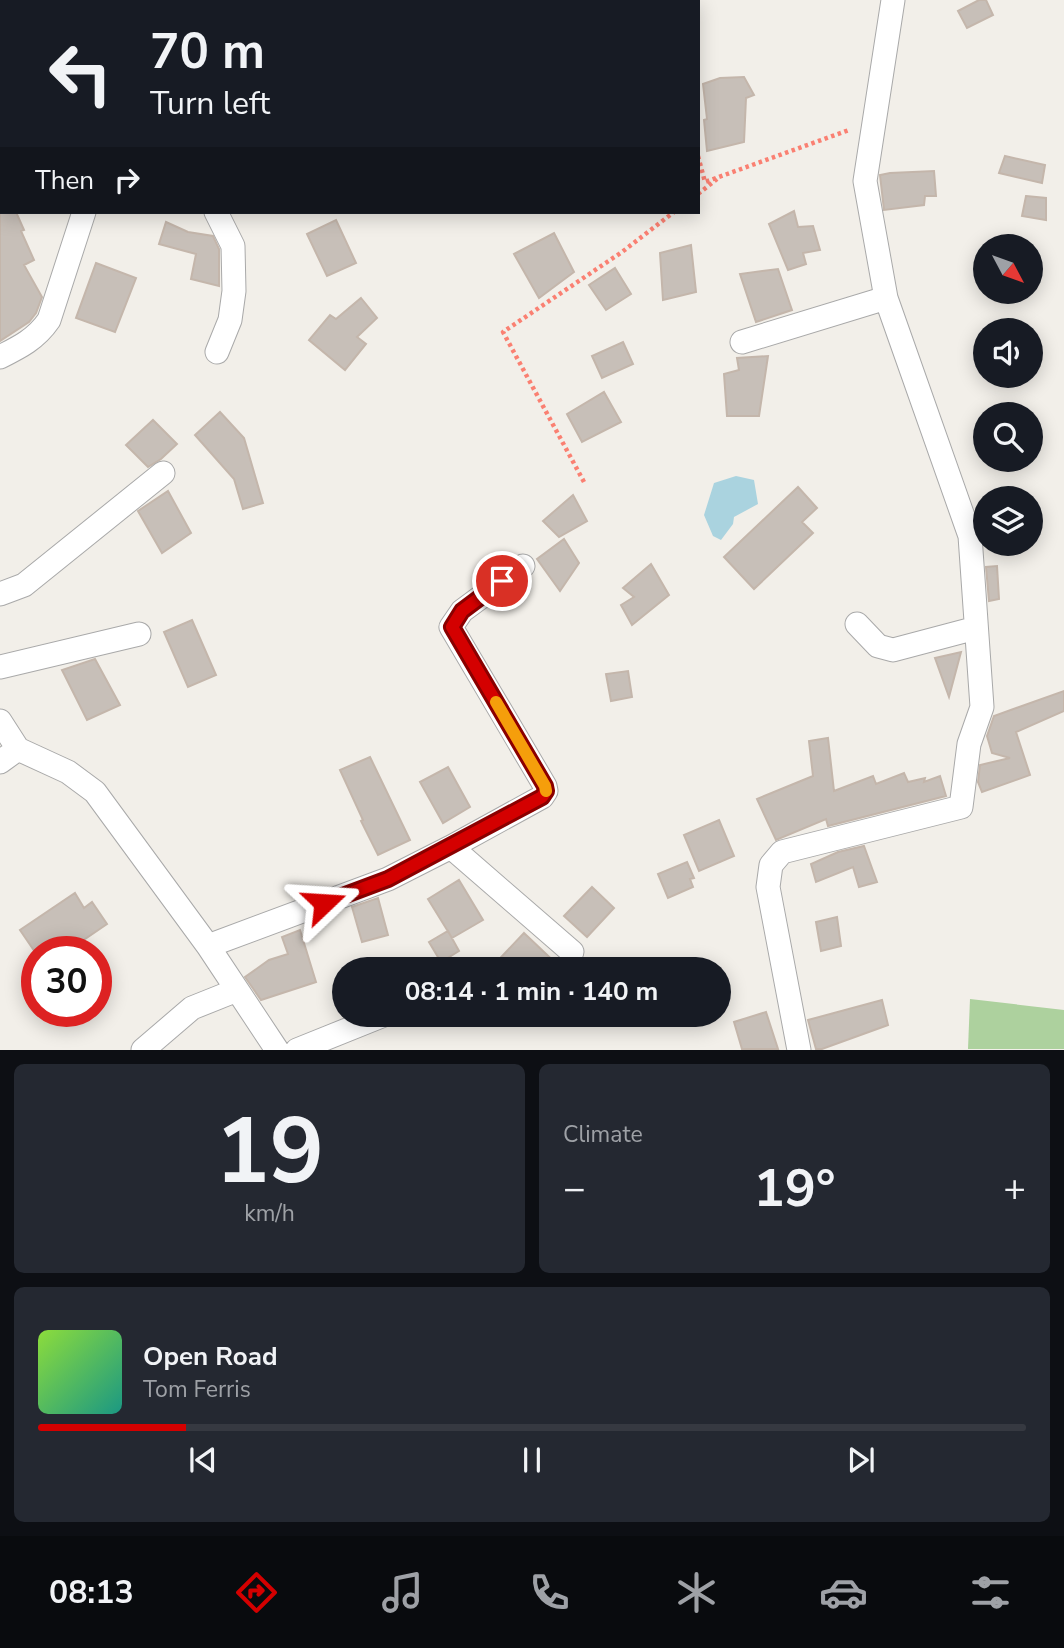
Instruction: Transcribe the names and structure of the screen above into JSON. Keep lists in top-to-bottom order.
{
  "north": "bottom right",
  "page": {
    "turn": ["70 m", "Turn left"],
    "then": "Then",
    "limit": "30",
    "trip": "08:14 · 1 min · 140 m",
    "tile": [
      ["19", "km/h"],
      "Climate"
    ],
    "heat": ["−", "19°", "+"],
    "song": ["Open Road", "Tom Ferris"],
    "tabs": "08:13"
  }
}
